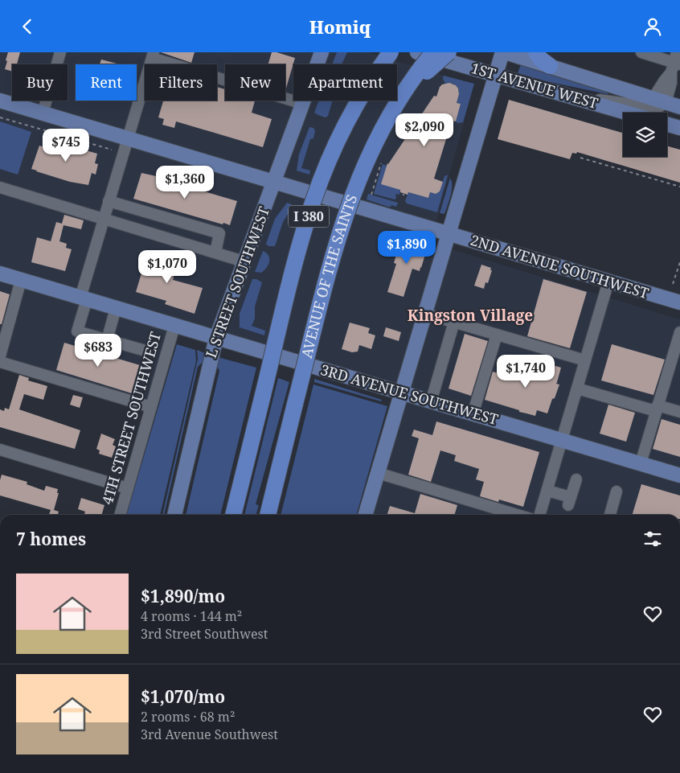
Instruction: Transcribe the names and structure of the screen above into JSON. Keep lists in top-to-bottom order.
{
  "streets": {
    "highway": ["I 380", "AVENUE OF THE SAINTS"],
    "main road": [
      "1ST AVENUE WEST",
      "2ND AVENUE SOUTHWEST",
      "L STREET SOUTHWEST",
      "3RD AVENUE SOUTHWEST"
    ],
    "street": ["4TH STREET SOUTHWEST"]
  },
  "crossings": [
    ["2ND AVENUE SOUTHWEST", "L STREET SOUTHWEST"],
    ["L STREET SOUTHWEST", "3RD AVENUE SOUTHWEST"],
    ["3RD AVENUE SOUTHWEST", "4TH STREET SOUTHWEST"]
  ],
  "districts": ["Kingston Village"],
  "page": {
    "header": "Homiq",
    "chip": [
      "Buy",
      "Rent",
      "Filters",
      "New",
      "Apartment"
    ],
    "price": [
      "$2,090",
      "$745",
      "$1,360",
      "$1,890",
      "$1,070",
      "$683",
      "$1,740"
    ],
    "heading": "7 homes",
    "list": [
      {
        "name": "$1,890/mo",
        "note": "4 rooms · 144 m² · 3rd Street Southwest"
      },
      {
        "name": "$1,070/mo",
        "note": "2 rooms · 68 m² · 3rd Avenue Southwest"
      }
    ]
  }
}
